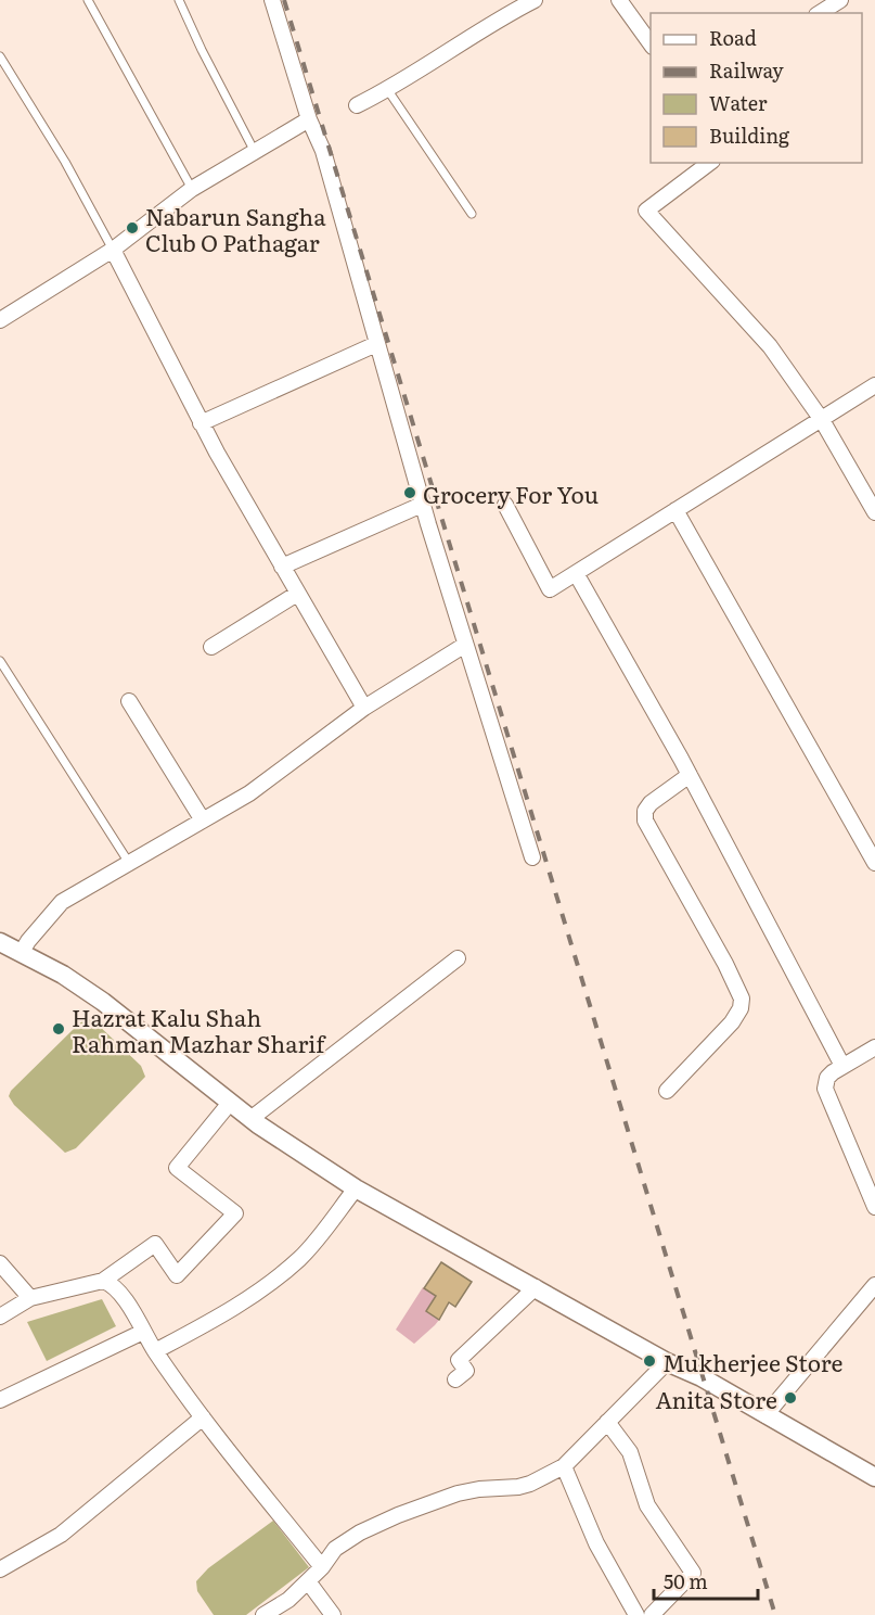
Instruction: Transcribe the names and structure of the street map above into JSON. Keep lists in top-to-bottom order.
{
  "places": [
    "Nabarun Sangha Club O Pathagar",
    "Grocery For You",
    "Hazrat Kalu Shah Rahman Mazhar Sharif",
    "Mukherjee Store",
    "Anita Store"
  ],
  "legend": [
    "Road",
    "Railway",
    "Water",
    "Building"
  ],
  "scale_bar": "50 m"
}
